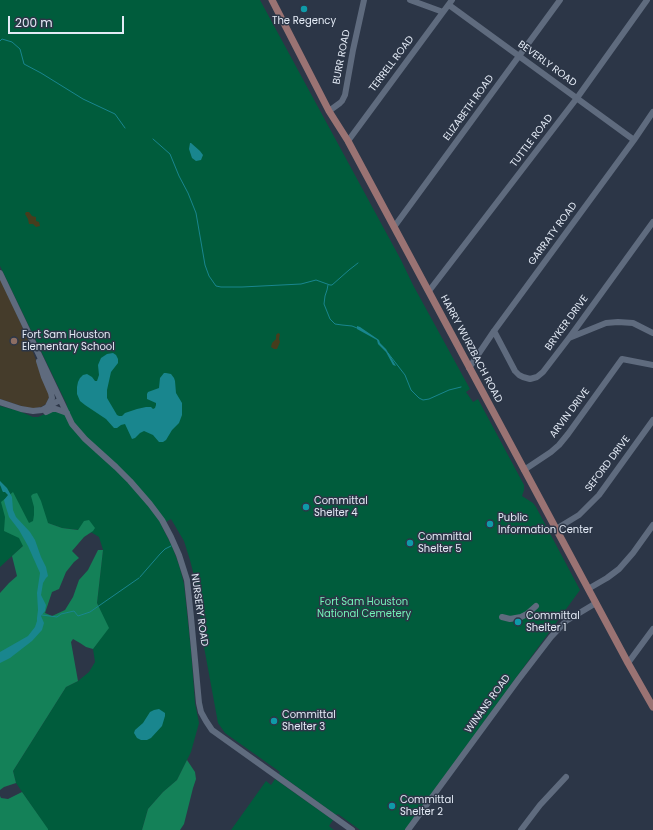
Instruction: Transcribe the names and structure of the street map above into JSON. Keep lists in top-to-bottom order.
{
  "streets": {
    "main road": ["HARRY WURZBACH ROAD"],
    "street": [
      "BURR ROAD",
      "TERRELL ROAD",
      "BEVERLY ROAD",
      "ELIZABETH ROAD",
      "TUTTLE ROAD",
      "GARRATY ROAD",
      "BRYKER DRIVE",
      "ARVIN DRIVE",
      "SEFORD DRIVE",
      "NURSERY ROAD",
      "WINANS ROAD"
    ]
  },
  "crossings": [
    ["BURR ROAD", "HARRY WURZBACH ROAD"],
    ["TERRELL ROAD", "BEVERLY ROAD"],
    ["TERRELL ROAD", "HARRY WURZBACH ROAD"],
    ["BEVERLY ROAD", "ELIZABETH ROAD"],
    ["BEVERLY ROAD", "TUTTLE ROAD"],
    ["BEVERLY ROAD", "GARRATY ROAD"],
    ["ELIZABETH ROAD", "HARRY WURZBACH ROAD"],
    ["TUTTLE ROAD", "HARRY WURZBACH ROAD"],
    ["GARRATY ROAD", "BRYKER DRIVE"],
    ["GARRATY ROAD", "HARRY WURZBACH ROAD"],
    ["HARRY WURZBACH ROAD", "ARVIN DRIVE"],
    ["HARRY WURZBACH ROAD", "SEFORD DRIVE"],
    ["HARRY WURZBACH ROAD", "WINANS ROAD"]
  ],
  "parks": ["Fort Sam Houston National Cemetery"],
  "places": [
    "The Regency",
    "Fort Sam Houston Elementary School",
    "Committal Shelter 4",
    "Public Information Center",
    "Committal Shelter 5",
    "Committal Shelter 1",
    "Committal Shelter 3",
    "Committal Shelter 2"
  ],
  "scale_bar": "200 m"
}
